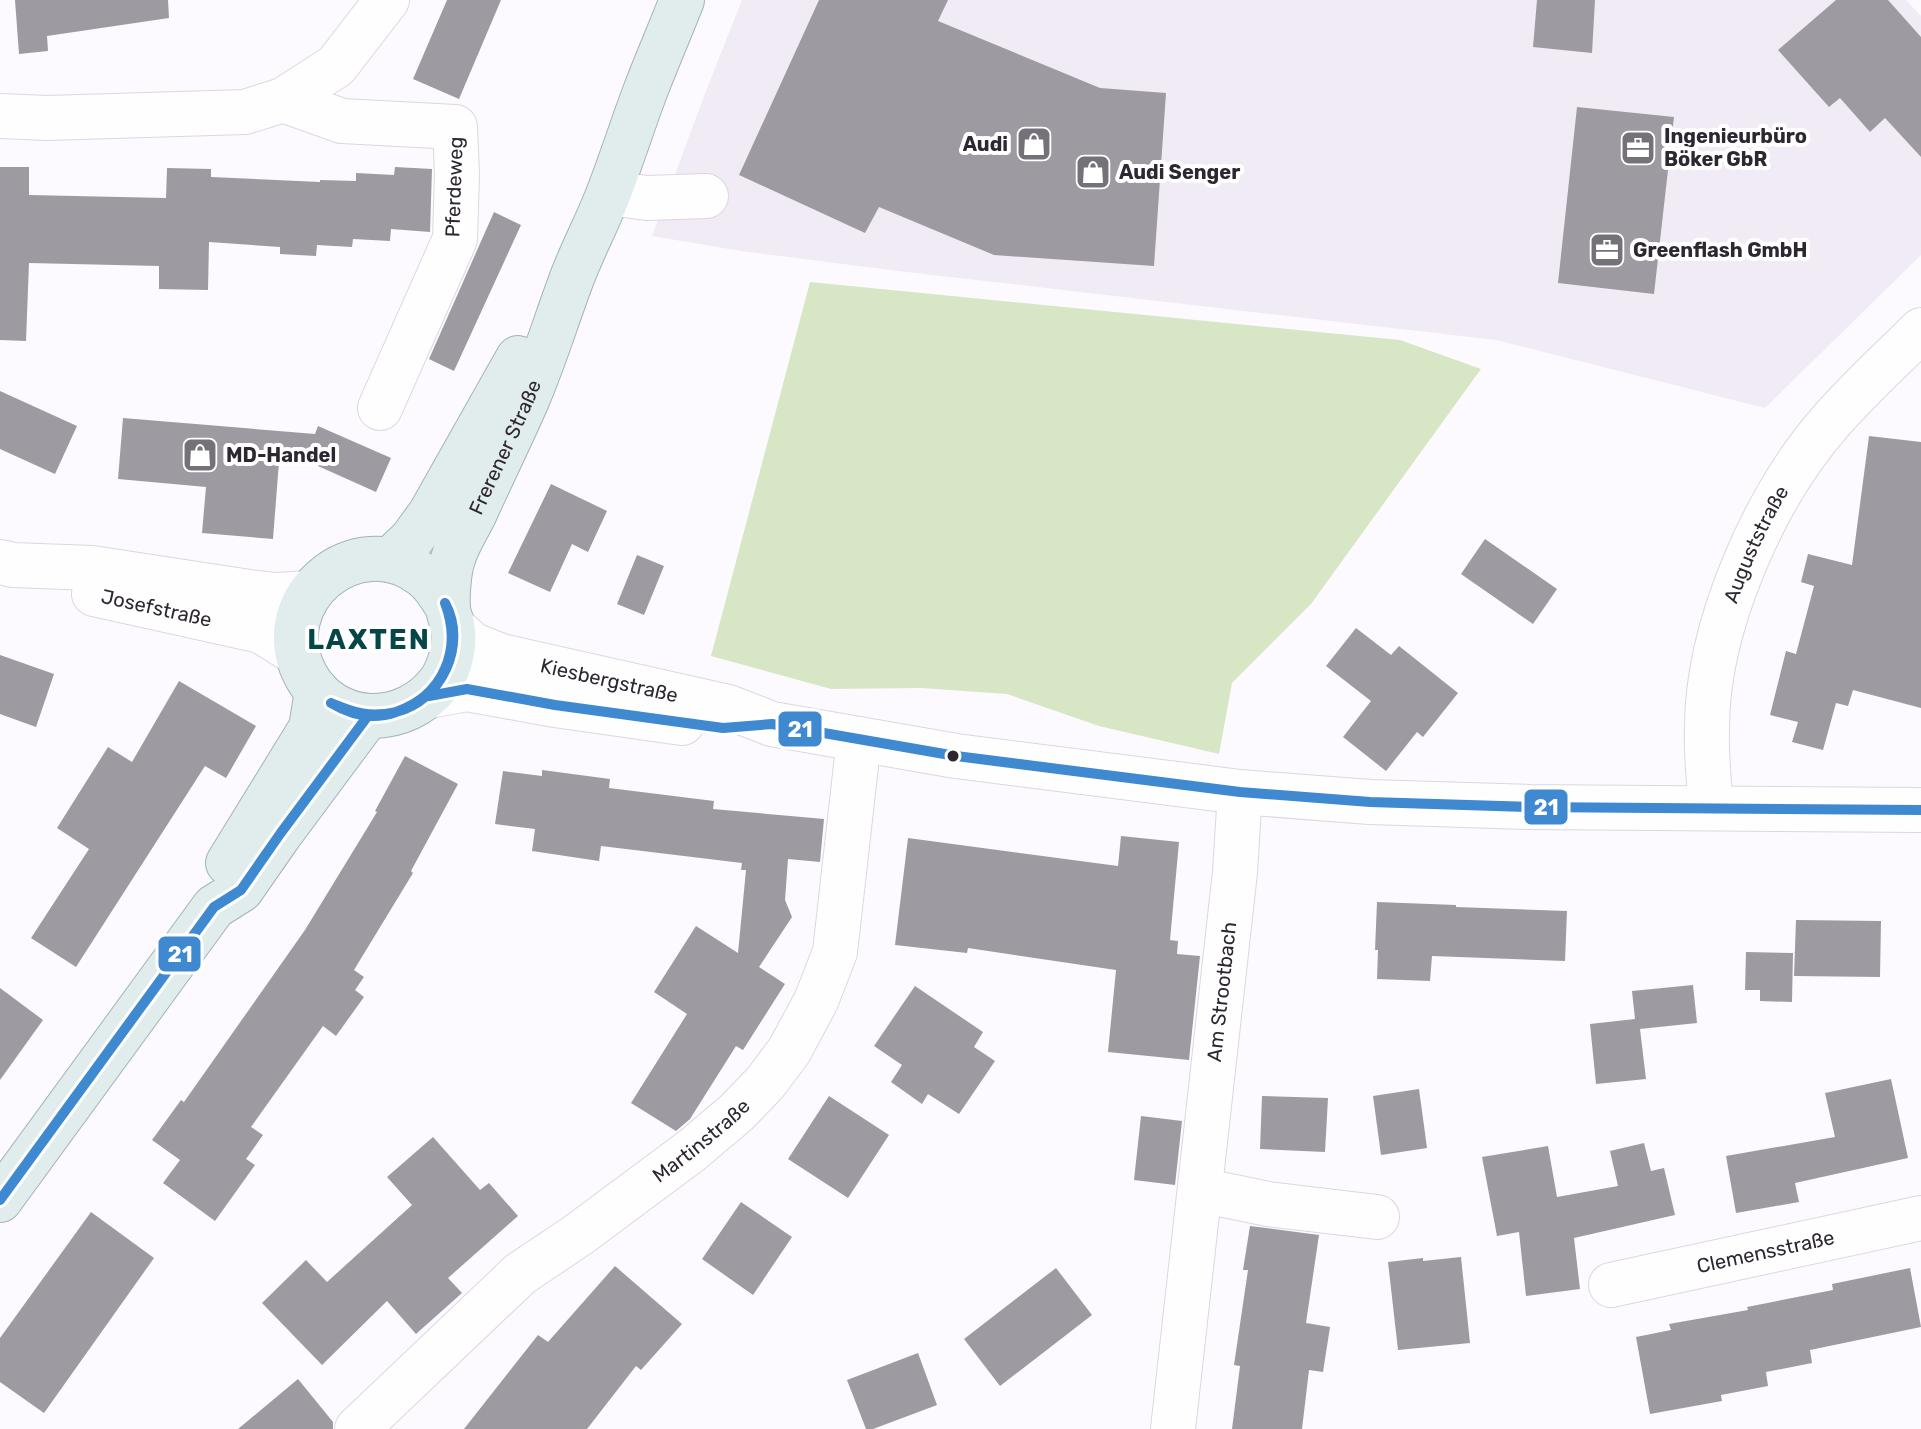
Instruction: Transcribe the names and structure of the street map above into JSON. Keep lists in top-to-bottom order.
{
  "streets": {
    "main road": ["Frerener Straße"],
    "street": [
      "Pferdeweg",
      "Auguststraße",
      "Josefstraße",
      "Kiesbergstraße",
      "Am Strootbach",
      "Martinstraße",
      "Clemensstraße"
    ]
  },
  "crossings": [
    ["Frerener Straße", "Josefstraße"],
    ["Frerener Straße", "Kiesbergstraße"],
    ["Auguststraße", "Kiesbergstraße"],
    ["Josefstraße", "Kiesbergstraße"],
    ["Kiesbergstraße", "Am Strootbach"],
    ["Kiesbergstraße", "Martinstraße"]
  ],
  "districts": ["LAXTEN"],
  "places": {
    "shop": ["Audi", "Audi Senger", "MD-Handel"],
    "office": ["Ingenieurbüro Böker GbR", "Greenflash GmbH"]
  },
  "lines": ["transit line 21"]
}
